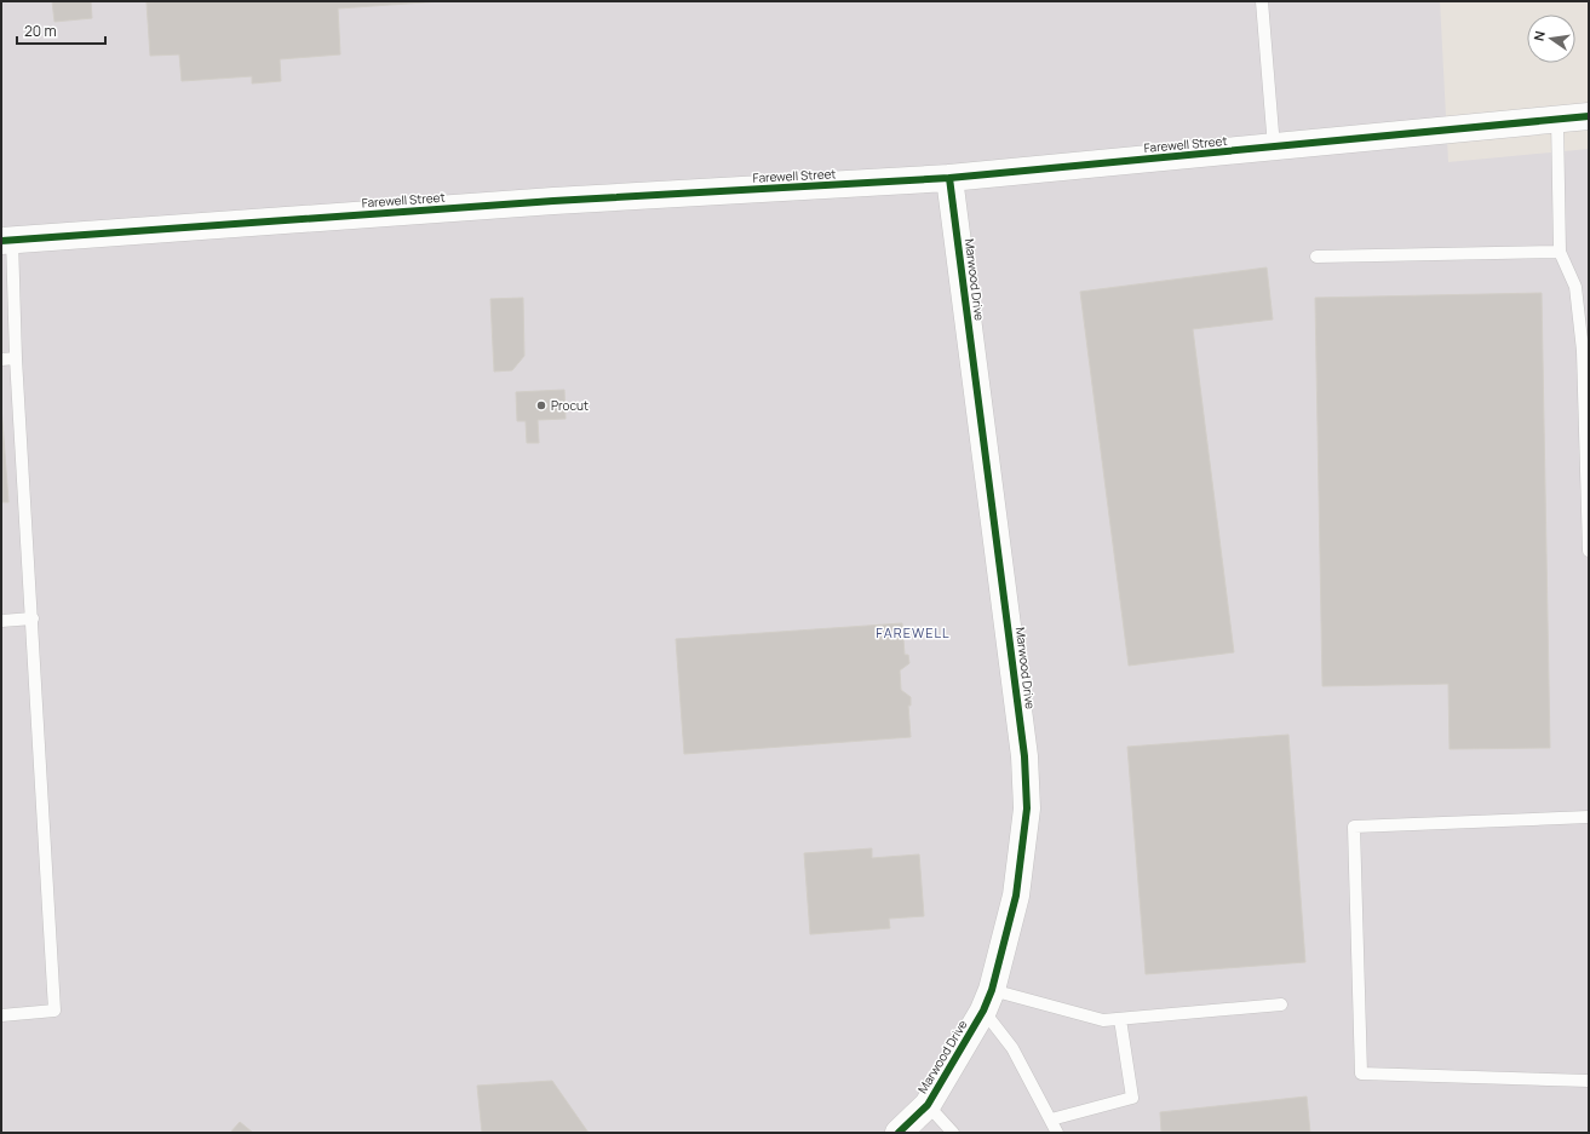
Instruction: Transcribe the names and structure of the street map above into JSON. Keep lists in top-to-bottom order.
{
  "streets": {
    "street": ["Farewell Street", "Marwood Drive"]
  },
  "crossings": [
    ["Farewell Street", "Marwood Drive"]
  ],
  "districts": ["FAREWELL"],
  "places": ["Procut"],
  "scale_bar": "20 m",
  "north": "left"
}
